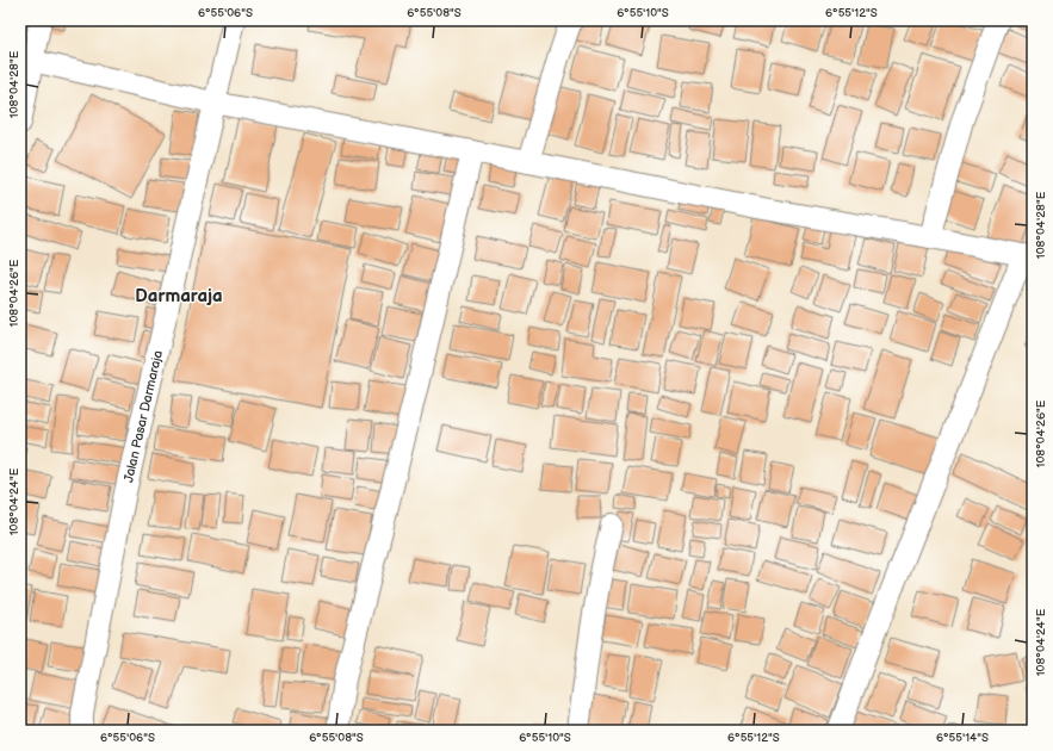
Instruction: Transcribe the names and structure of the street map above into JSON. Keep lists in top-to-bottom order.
{
  "streets": {
    "street": ["Jalan Pasar Darmaraja"]
  },
  "districts": ["Darmaraja"],
  "coordinates": [
    "6°55'06\"S",
    "6°55'08\"S",
    "6°55'10\"S",
    "6°55'12\"S",
    "108°04'28\"E",
    "108°04'26\"E",
    "108°04'24\"E",
    "6°55'14\"S"
  ]
}
